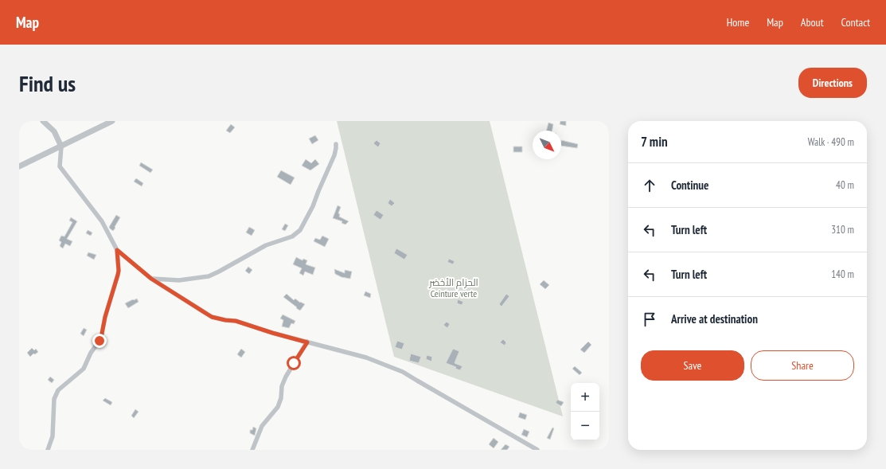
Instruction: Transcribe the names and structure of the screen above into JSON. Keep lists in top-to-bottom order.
{
  "parks": ["الحزام الأخضر Ceinture verte"],
  "north": "bottom right",
  "page": {
    "header": "Map",
    "nav": [
      "Home",
      "Map",
      "About",
      "Contact"
    ],
    "buttons": [
      "Directions",
      ["Save", "Share"]
    ],
    "title": "Find us",
    "heading": ["7 min", "Walk · 490 m"],
    "list": [
      ["Continue", "40 m"],
      ["Turn left", "310 m"],
      ["Turn left", "140 m"],
      "Arrive at destination"
    ],
    "map_buttons": ["+", "−"]
  }
}
